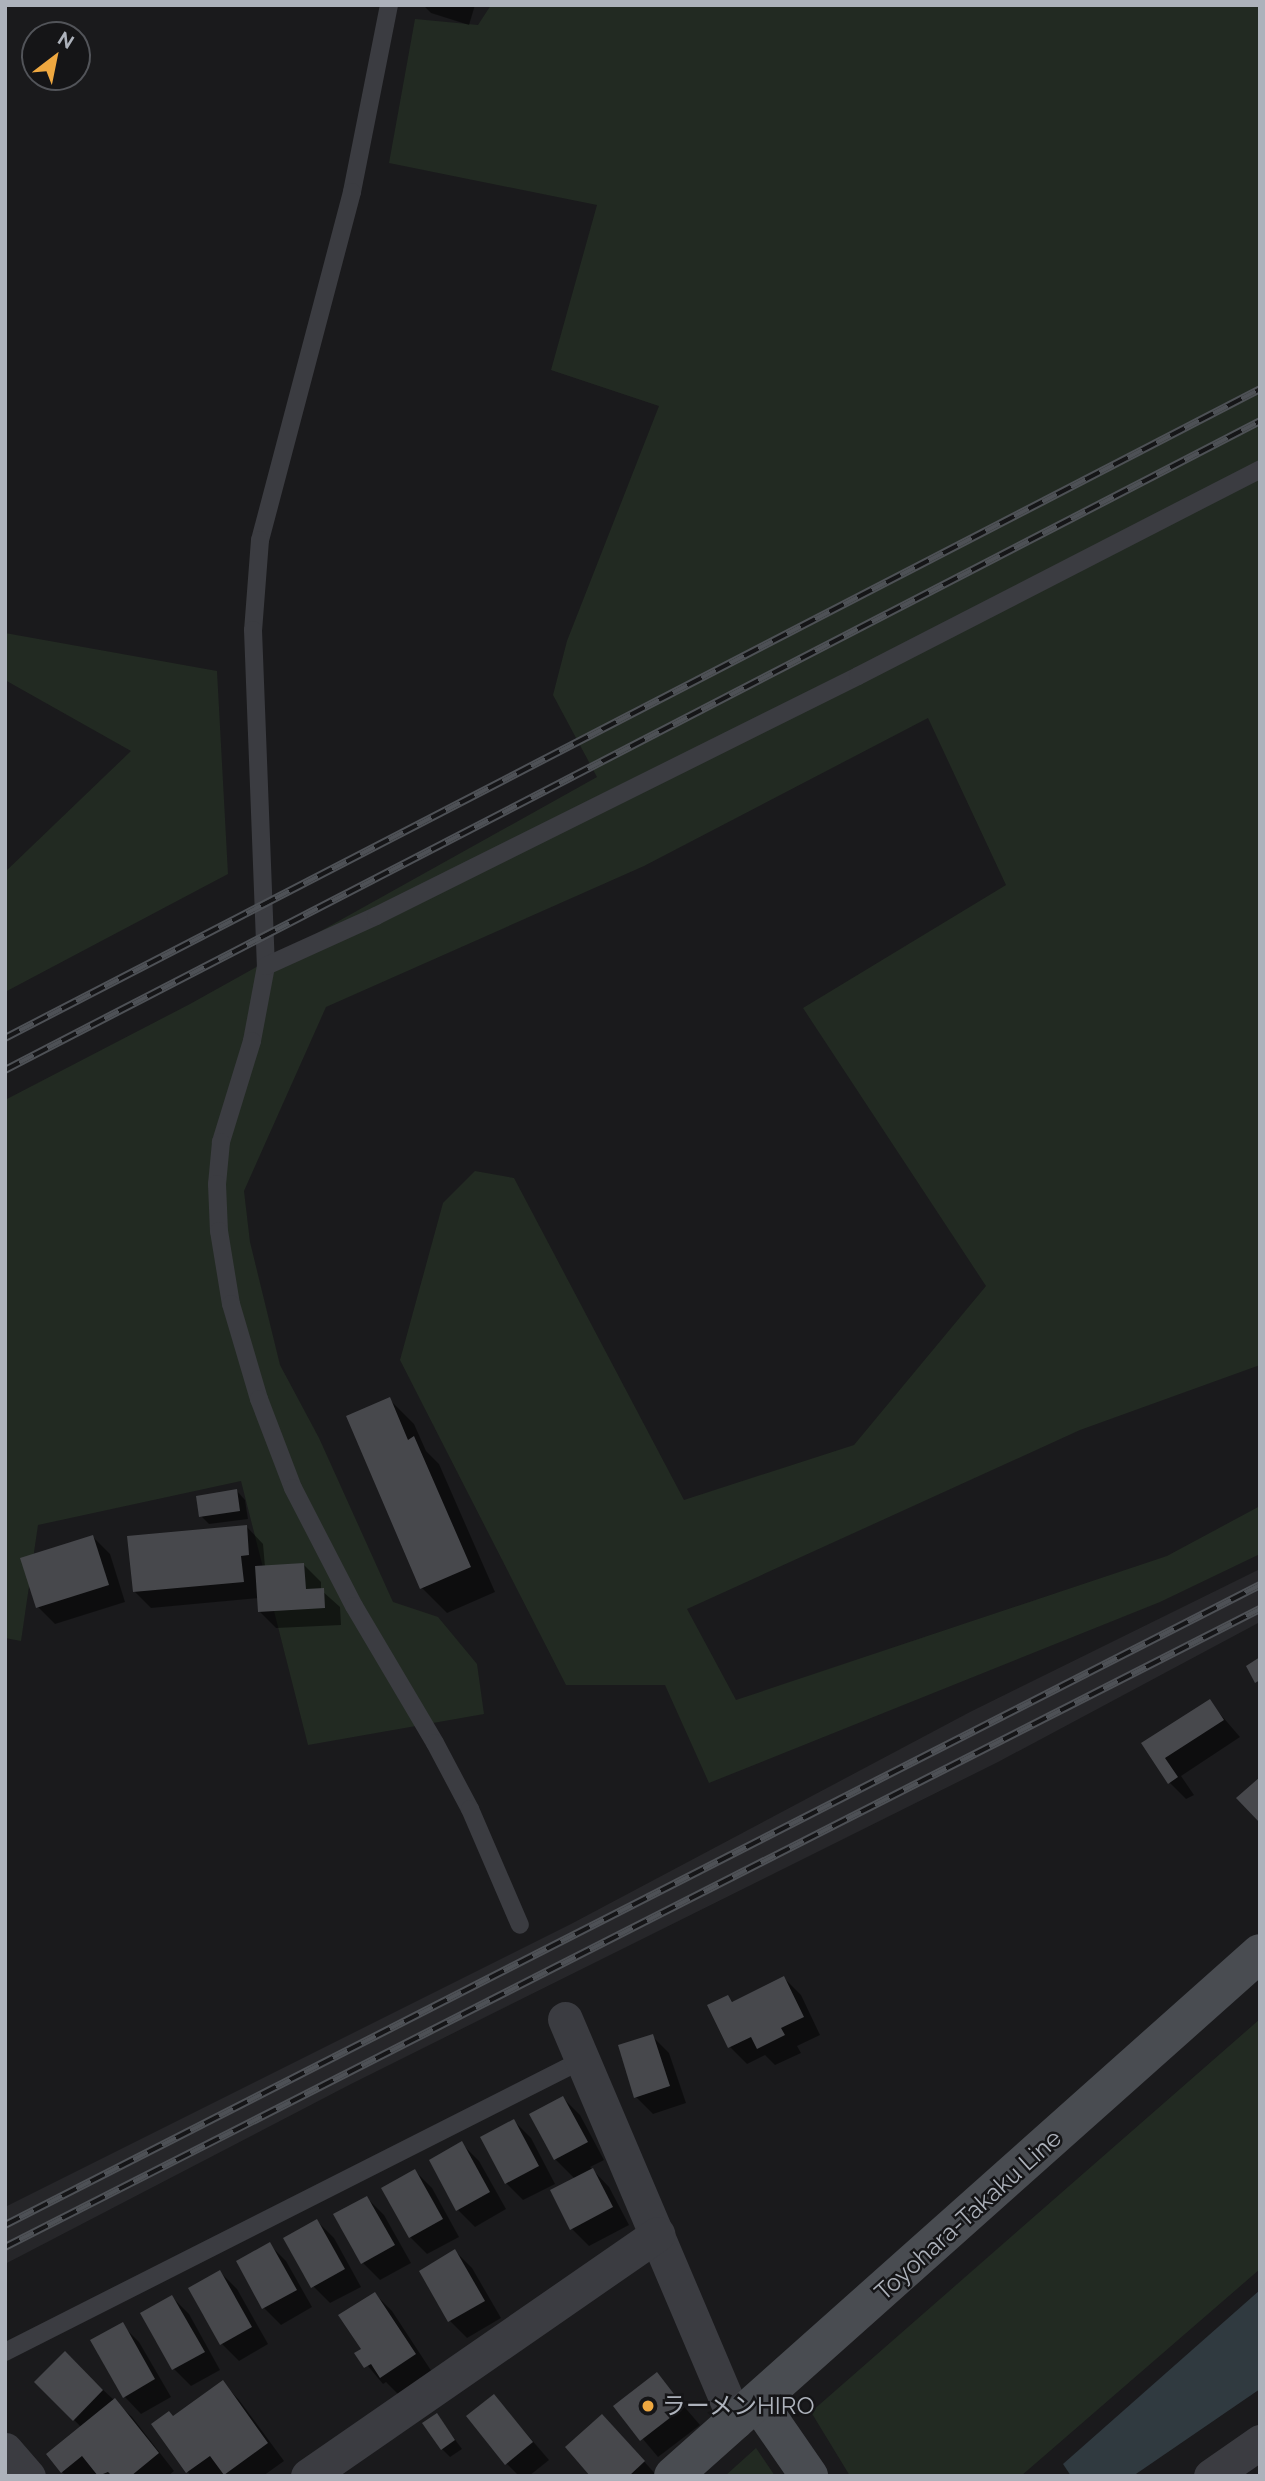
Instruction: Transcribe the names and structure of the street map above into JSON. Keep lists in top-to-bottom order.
{
  "streets": {
    "main road": ["Toyohara-Takaku Line"]
  },
  "places": ["ラーメンHIRO"],
  "north": "top right"
}
